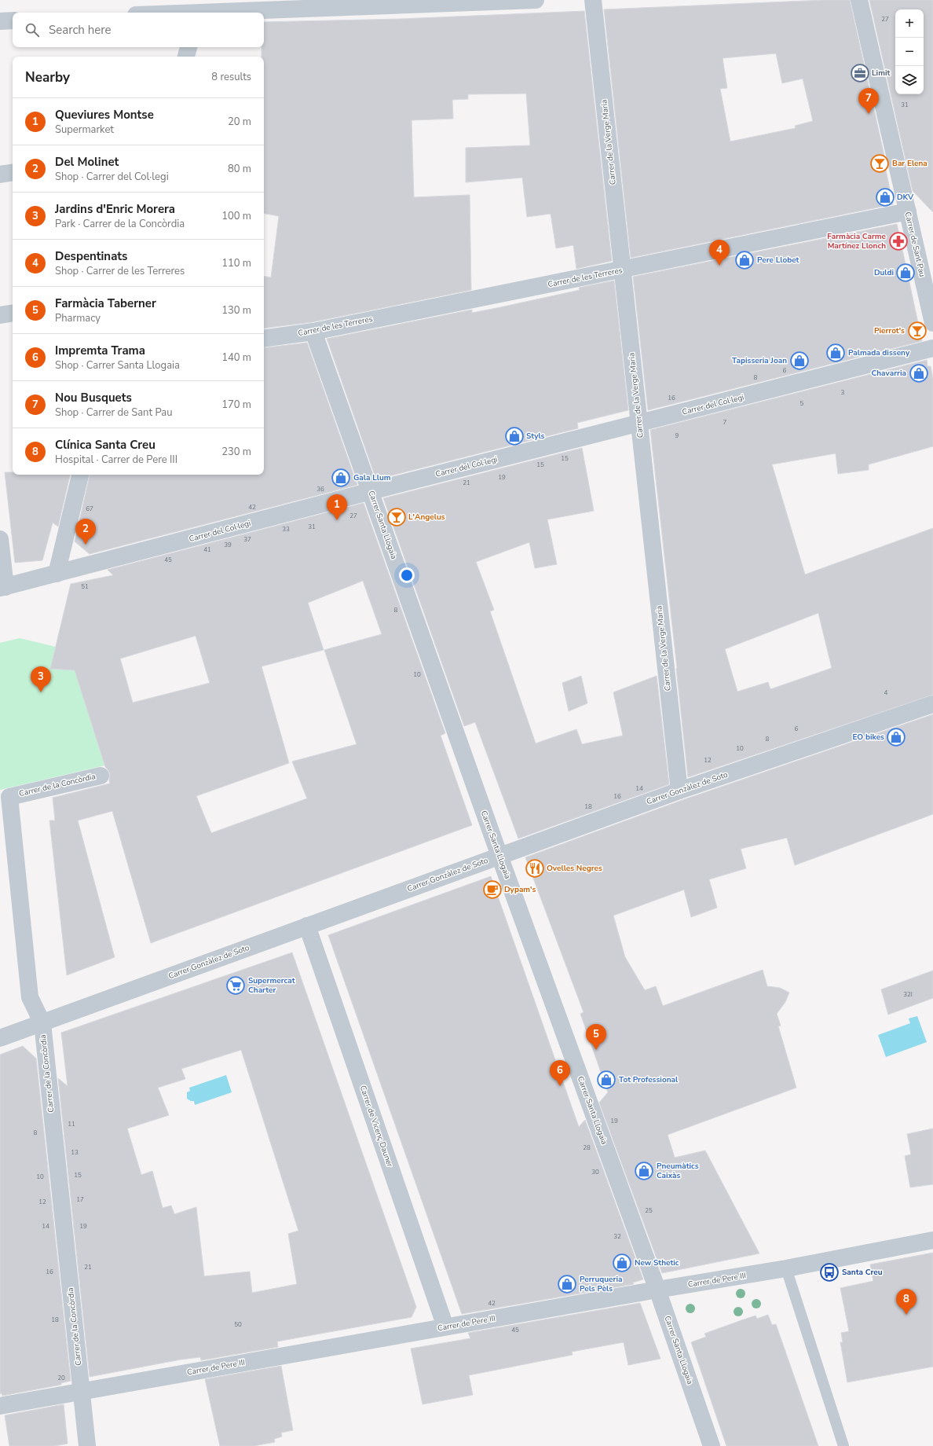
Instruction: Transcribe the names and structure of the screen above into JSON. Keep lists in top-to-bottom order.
{
  "streets": {
    "street": [
      "Carrer de la Verge Maria",
      "Carrer de Sant Pau",
      "Carrer de les Terreres",
      "Carrer del Col·legi",
      "Carrer Santa Llogaia",
      "Carrer de la Concòrdia",
      "Carrer Gonzàlez de Soto",
      "Carrer de Vicenç Dauner",
      "Carrer de Pere III"
    ]
  },
  "crossings": [
    ["Carrer de la Verge Maria", "Carrer de les Terreres"],
    ["Carrer de la Verge Maria", "Carrer del Col·legi"],
    ["Carrer de la Verge Maria", "Carrer Gonzàlez de Soto"],
    ["Carrer de Sant Pau", "Carrer de les Terreres"],
    ["Carrer de les Terreres", "Carrer Santa Llogaia"],
    ["Carrer del Col·legi", "Carrer Santa Llogaia"],
    ["Carrer Santa Llogaia", "Carrer Gonzàlez de Soto"],
    ["Carrer Santa Llogaia", "Carrer de Pere III"],
    ["Carrer de la Concòrdia", "Carrer Gonzàlez de Soto"],
    ["Carrer de la Concòrdia", "Carrer de Pere III"],
    ["Carrer Gonzàlez de Soto", "Carrer de Vicenç Dauner"],
    ["Carrer de Vicenç Dauner", "Carrer de Pere III"]
  ],
  "places": {
    "office": ["Limit"],
    "bar": ["Bar Elena", "Pierrot's", "L'Angelus"],
    "shop": [
      "DKV",
      "Pere Llobet",
      "Duldi",
      "Palmada disseny",
      "Tapisseria Joan",
      "Chavarria",
      "Styls",
      "Gala Llum",
      "EO bikes",
      "Tot Professional",
      "Pneumàtics Caixàs",
      "New Sthetic",
      "Perruqueria Pels Pèls"
    ],
    "pharmacy": ["Farmàcia Carme Martínez Llonch"],
    "restaurant": ["Ovelles Negres"],
    "cafe": ["Dypam's"],
    "supermarket": ["Supermercat Charter"],
    "bus stop": ["Santa Creu"]
  },
  "house_numbers": [
    "27",
    "31",
    "6",
    "8",
    "3",
    "16",
    "5",
    "7",
    "9",
    "15",
    "15",
    "19",
    "21",
    "36",
    "42",
    "67",
    "27",
    "31",
    "33",
    "37",
    "39",
    "41",
    "45",
    "51",
    "8",
    "10",
    "4",
    "6",
    "8",
    "10",
    "12",
    "14",
    "16",
    "18",
    "32I",
    "19",
    "11",
    "8",
    "28",
    "13",
    "30",
    "15",
    "10",
    "17",
    "12",
    "25",
    "14",
    "19",
    "32",
    "21",
    "16",
    "42",
    "18",
    "50",
    "45",
    "20"
  ],
  "page": {
    "map_buttons": ["+", "−"],
    "search": "Search here",
    "heading": ["Nearby", "8 results"],
    "pins": [
      "7",
      "4",
      "1",
      "2",
      "3",
      "5",
      "6",
      "8"
    ],
    "list": [
      {
        "mark": "1",
        "name": "Queviures Montse",
        "note": "Supermarket",
        "value": "20 m"
      },
      {
        "mark": "2",
        "name": "Del Molinet",
        "note": "Shop · Carrer del Col·legi",
        "value": "80 m"
      },
      {
        "mark": "3",
        "name": "Jardins d'Enric Morera",
        "note": "Park · Carrer de la Concòrdia",
        "value": "100 m"
      },
      {
        "mark": "4",
        "name": "Despentinats",
        "note": "Shop · Carrer de les Terreres",
        "value": "110 m"
      },
      {
        "mark": "5",
        "name": "Farmàcia Taberner",
        "note": "Pharmacy",
        "value": "130 m"
      },
      {
        "mark": "6",
        "name": "Impremta Trama",
        "note": "Shop · Carrer Santa Llogaia",
        "value": "140 m"
      },
      {
        "mark": "7",
        "name": "Nou Busquets",
        "note": "Shop · Carrer de Sant Pau",
        "value": "170 m"
      },
      {
        "mark": "8",
        "name": "Clínica Santa Creu",
        "note": "Hospital · Carrer de Pere III",
        "value": "230 m"
      }
    ]
  }
}
